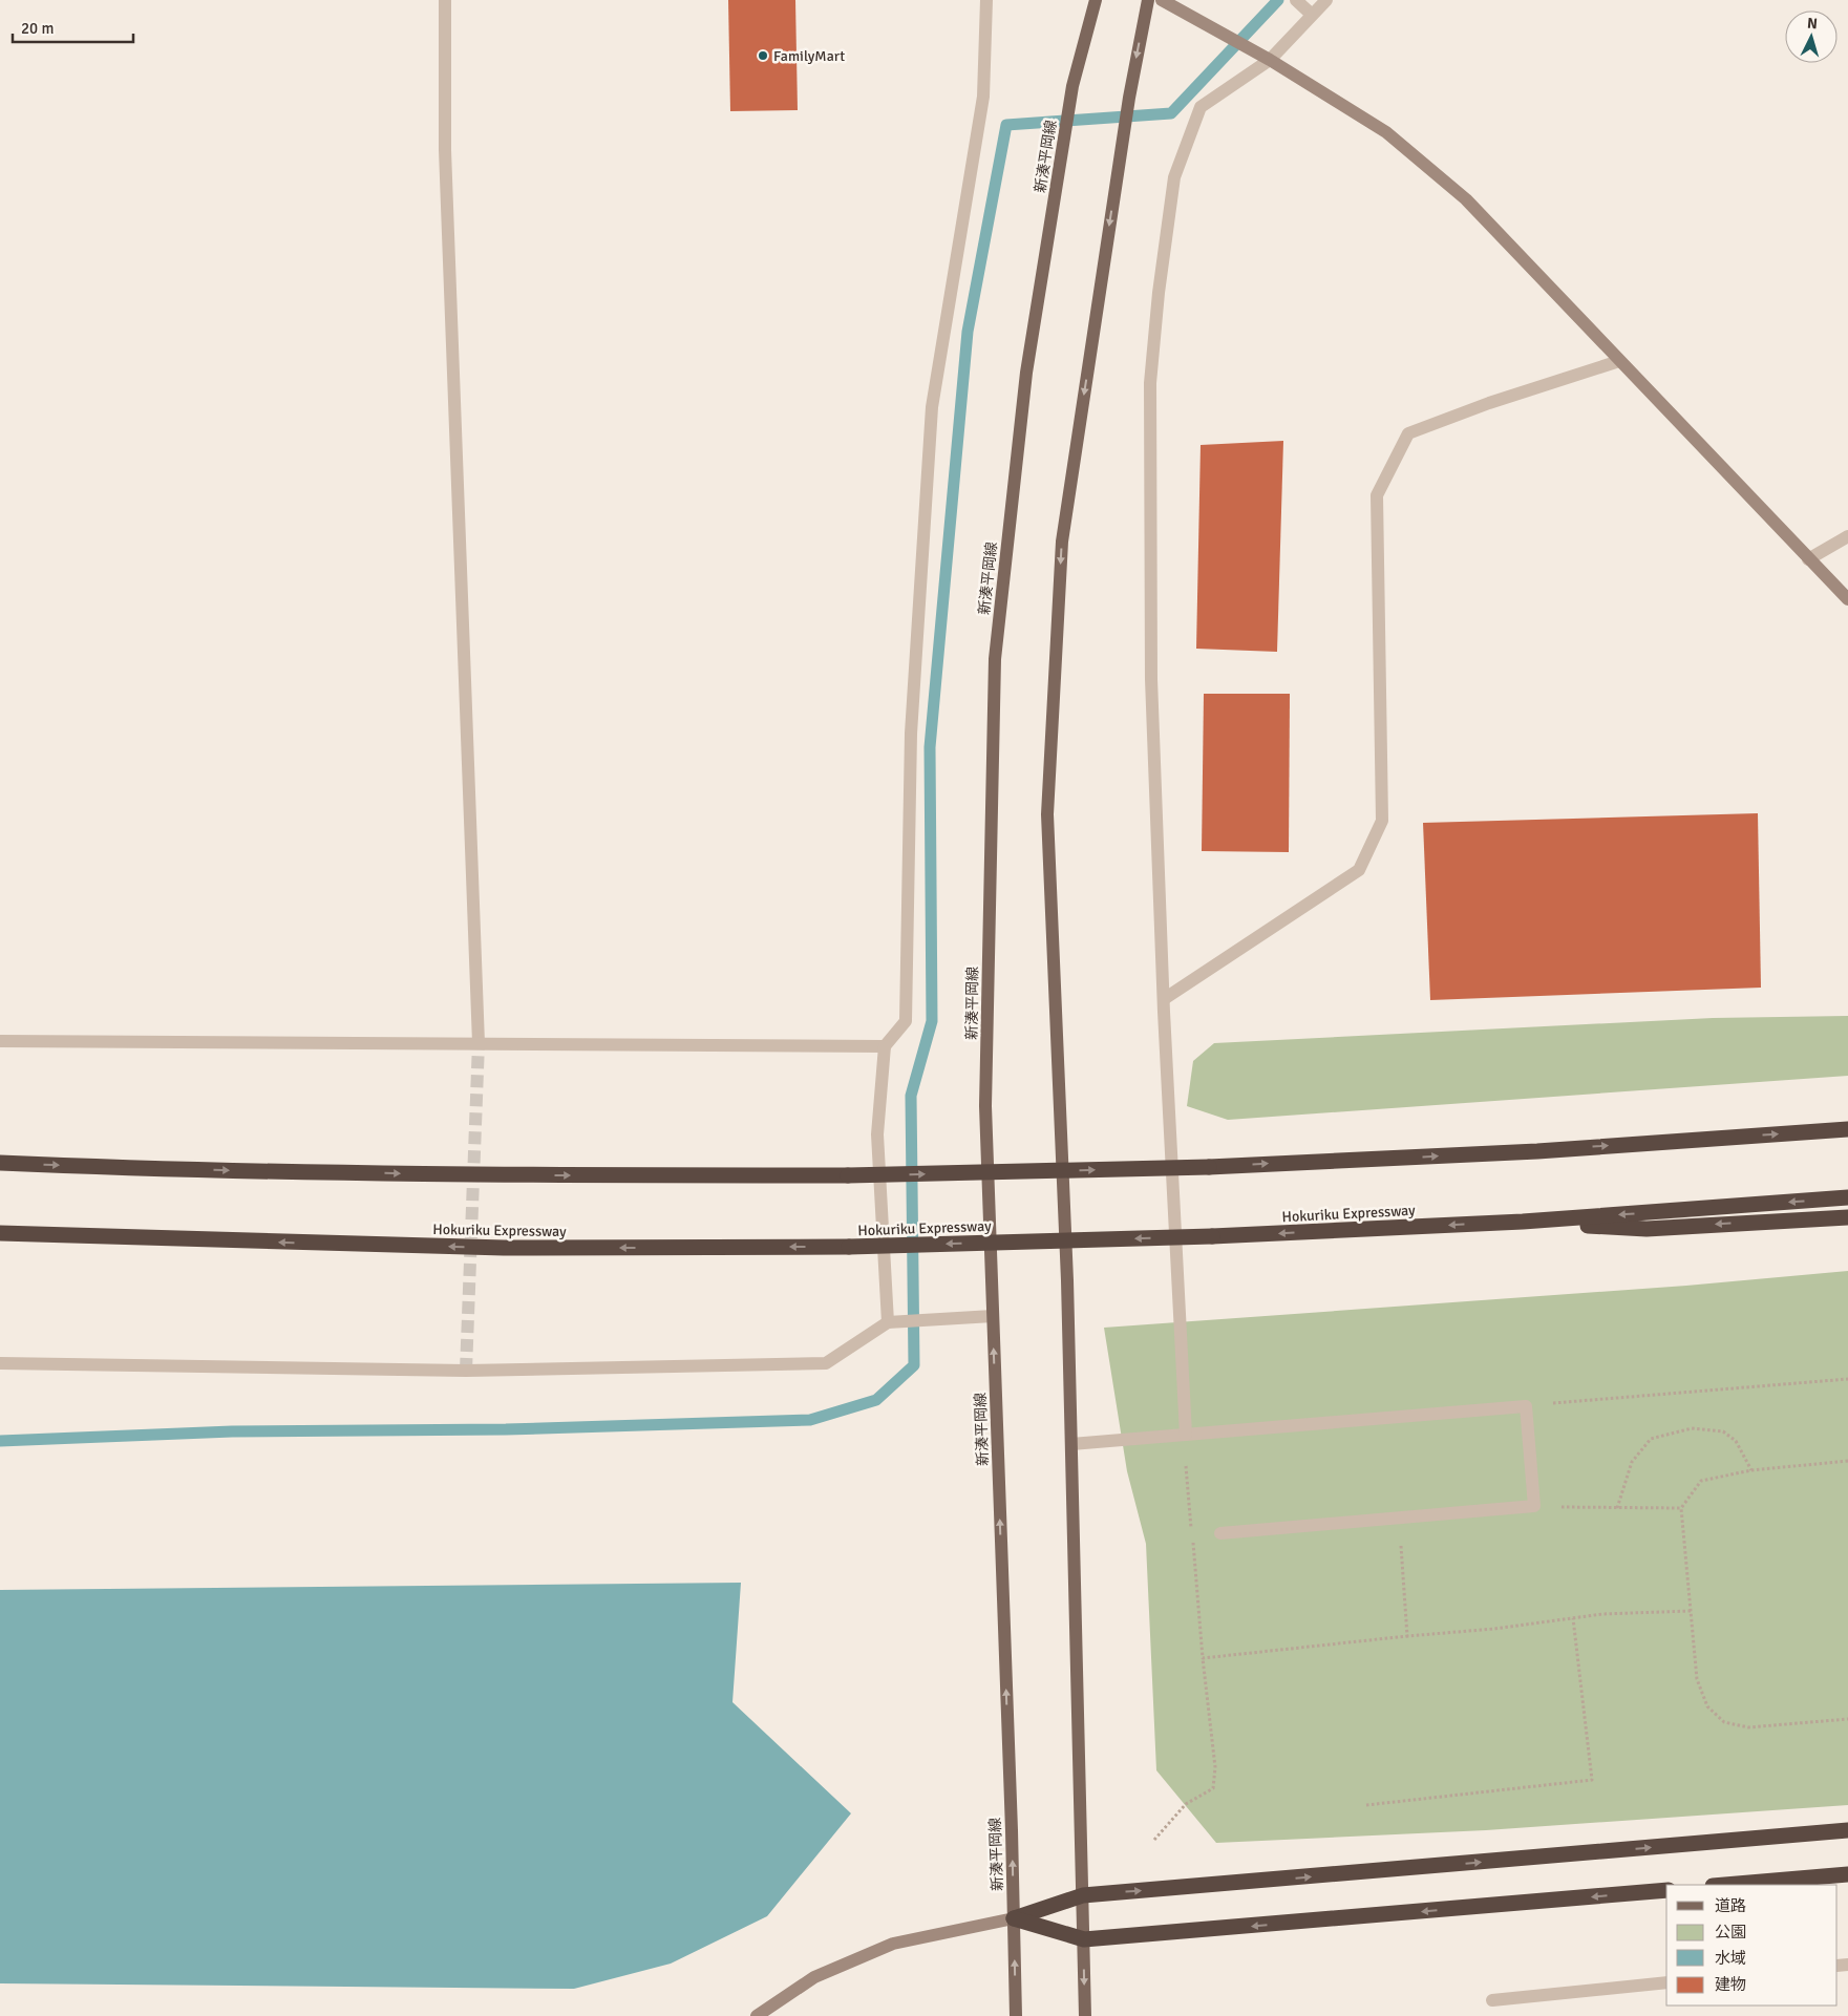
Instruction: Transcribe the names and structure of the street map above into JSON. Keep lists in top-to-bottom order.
{
  "streets": {
    "highway": ["Hokuriku Expressway"],
    "main road": ["新湊平岡線"]
  },
  "places": ["FamilyMart"],
  "legend": [
    "道路",
    "公園",
    "水域",
    "建物"
  ],
  "scale_bar": "20 m",
  "north": "top"
}
